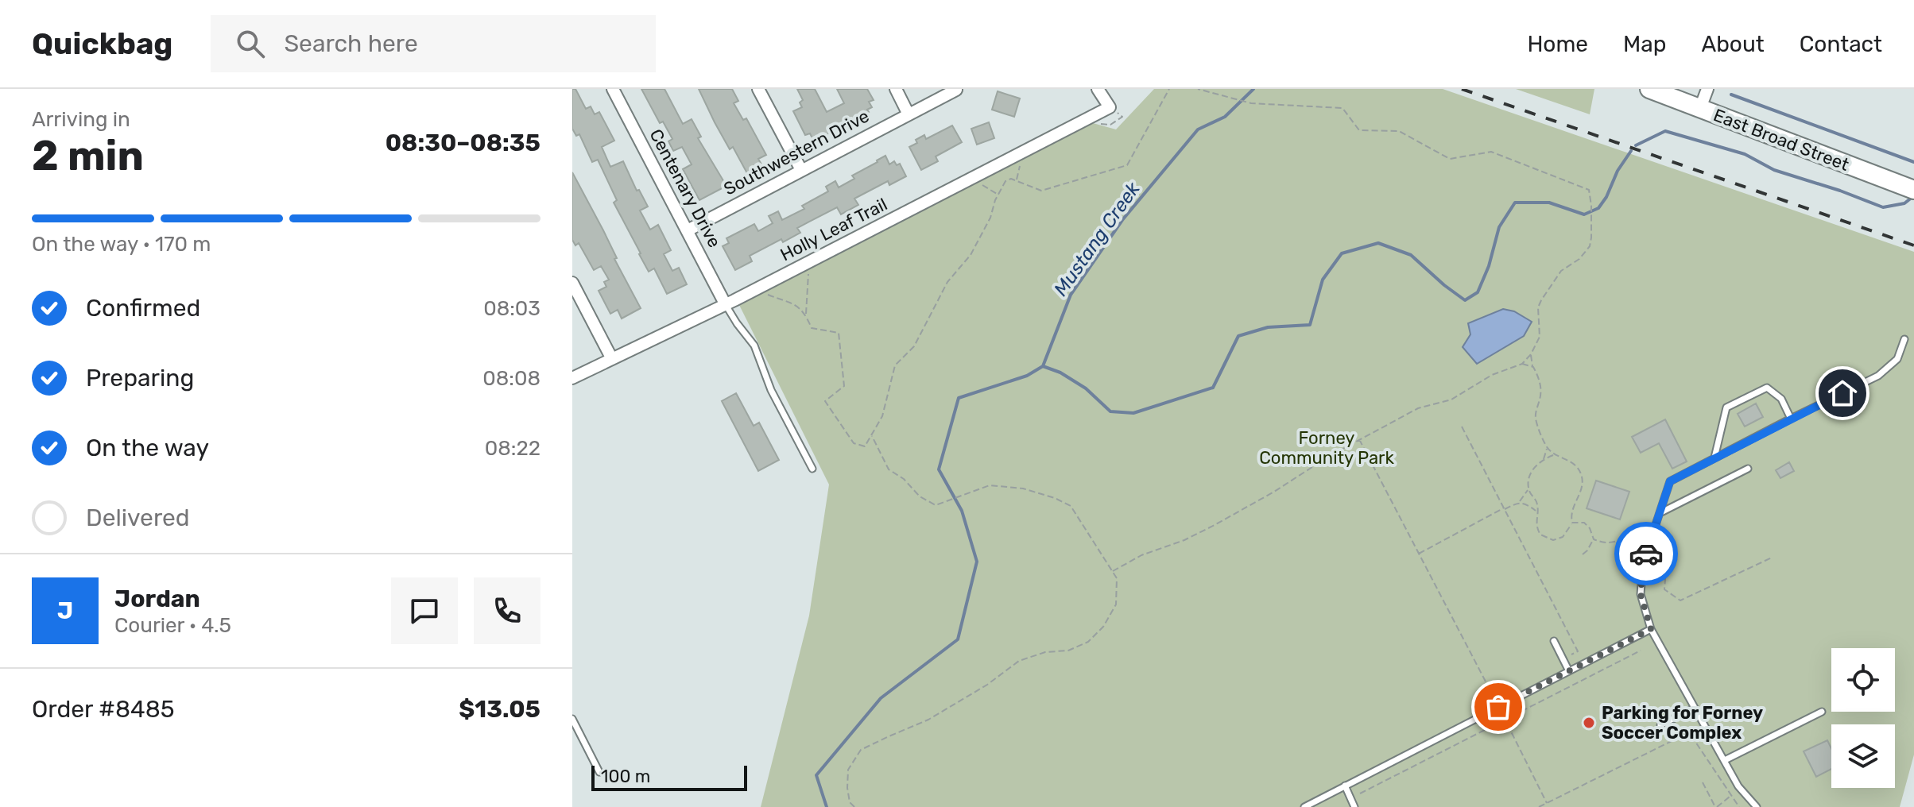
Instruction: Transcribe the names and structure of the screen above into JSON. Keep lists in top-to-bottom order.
{
  "streets": {
    "main road": ["East Broad Street"],
    "street": ["Southwestern Drive", "Centenary Drive", "Holly Leaf Trail"]
  },
  "crossings": [
    ["Southwestern Drive", "Centenary Drive"],
    ["Centenary Drive", "Holly Leaf Trail"]
  ],
  "water": ["Mustang Creek"],
  "parks": ["Forney Community Park"],
  "places": ["Parking for Forney Soccer Complex"],
  "scale_bar": "100 m",
  "page": {
    "header": "Quickbag",
    "search": "Search here",
    "nav": [
      "Home",
      "Map",
      "About",
      "Contact"
    ],
    "heading": ["2 min", "Arriving in", "08:30–08:35"],
    "panel": [
      "Jordan",
      "Courier · 4.5",
      "Order #8485",
      "$13.05"
    ],
    "bar": "On the way · 170 m",
    "list": [
      ["Confirmed", "08:03"],
      ["Preparing", "08:08"],
      ["On the way", "08:22"],
      "Delivered"
    ],
    "round": "J",
    "scale": "100 m"
  }
}
